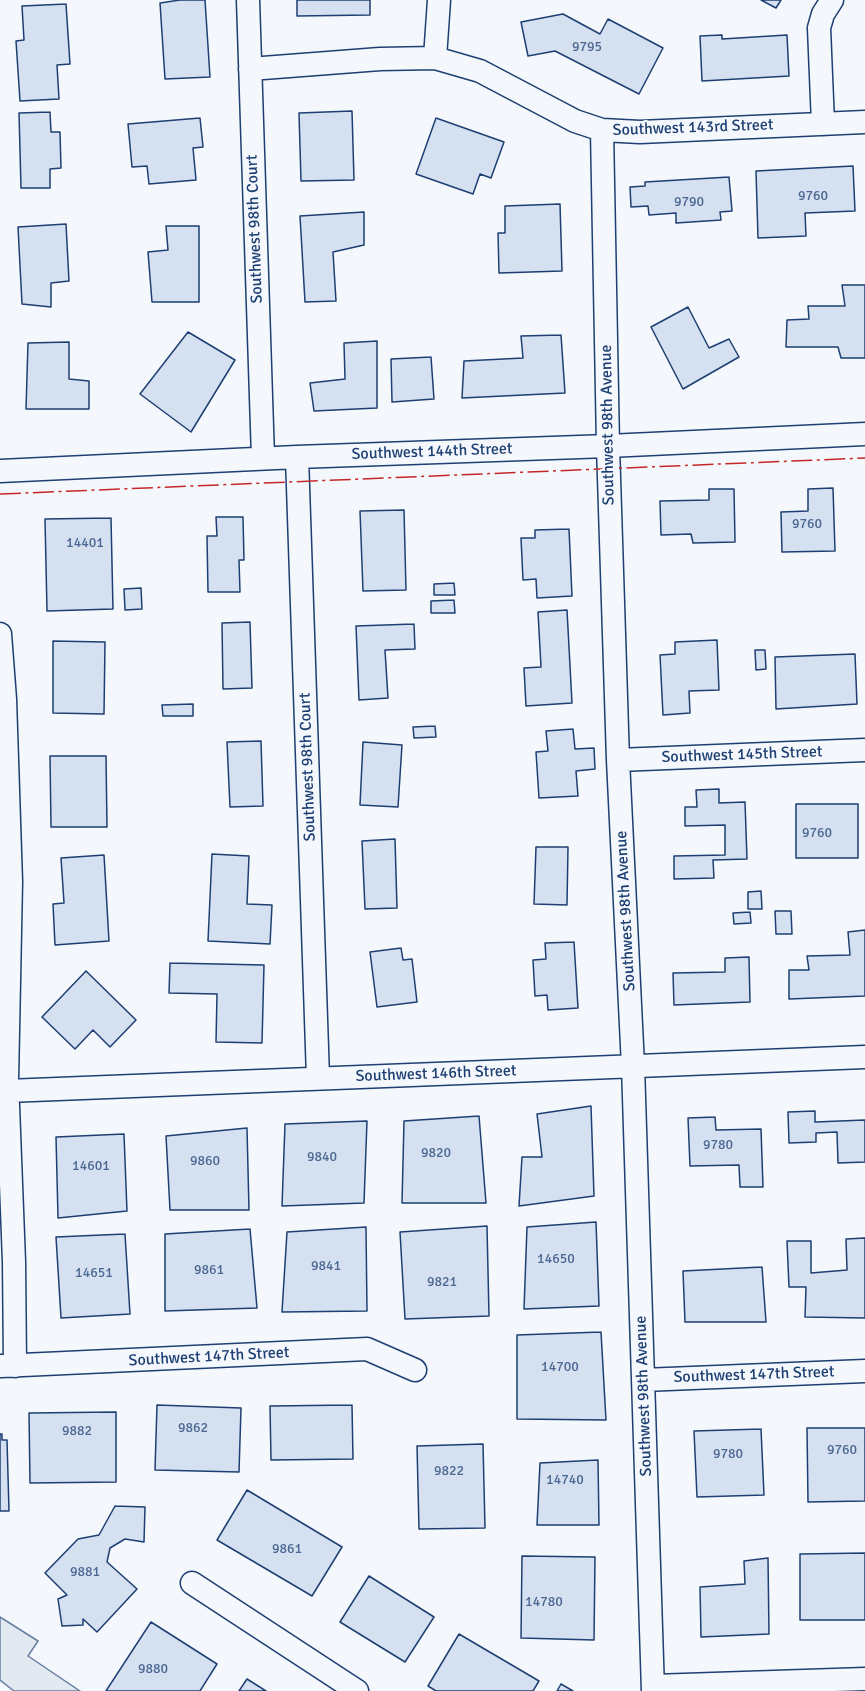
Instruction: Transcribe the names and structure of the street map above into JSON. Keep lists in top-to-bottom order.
{
  "streets": {
    "street": [
      "Southwest 143rd Street",
      "Southwest 98th Court",
      "Southwest 98th Avenue",
      "Southwest 144th Street",
      "Southwest 145th Street",
      "Southwest 146th Street",
      "Southwest 147th Street"
    ]
  },
  "crossings": [
    ["Southwest 143rd Street", "Southwest 98th Court"],
    ["Southwest 143rd Street", "Southwest 98th Avenue"],
    ["Southwest 98th Court", "Southwest 144th Street"],
    ["Southwest 98th Court", "Southwest 146th Street"],
    ["Southwest 98th Avenue", "Southwest 144th Street"],
    ["Southwest 98th Avenue", "Southwest 145th Street"],
    ["Southwest 98th Avenue", "Southwest 146th Street"],
    ["Southwest 98th Avenue", "Southwest 147th Street"]
  ],
  "house_numbers": [
    "9795",
    "9760",
    "9790",
    "9760",
    "14401",
    "9760",
    "9780",
    "9820",
    "9840",
    "9860",
    "14601",
    "14650",
    "9841",
    "9861",
    "14651",
    "9821",
    "14700",
    "9862",
    "9882",
    "9760",
    "9780",
    "9822",
    "14740",
    "9861",
    "9881",
    "14780",
    "9880"
  ]
}
